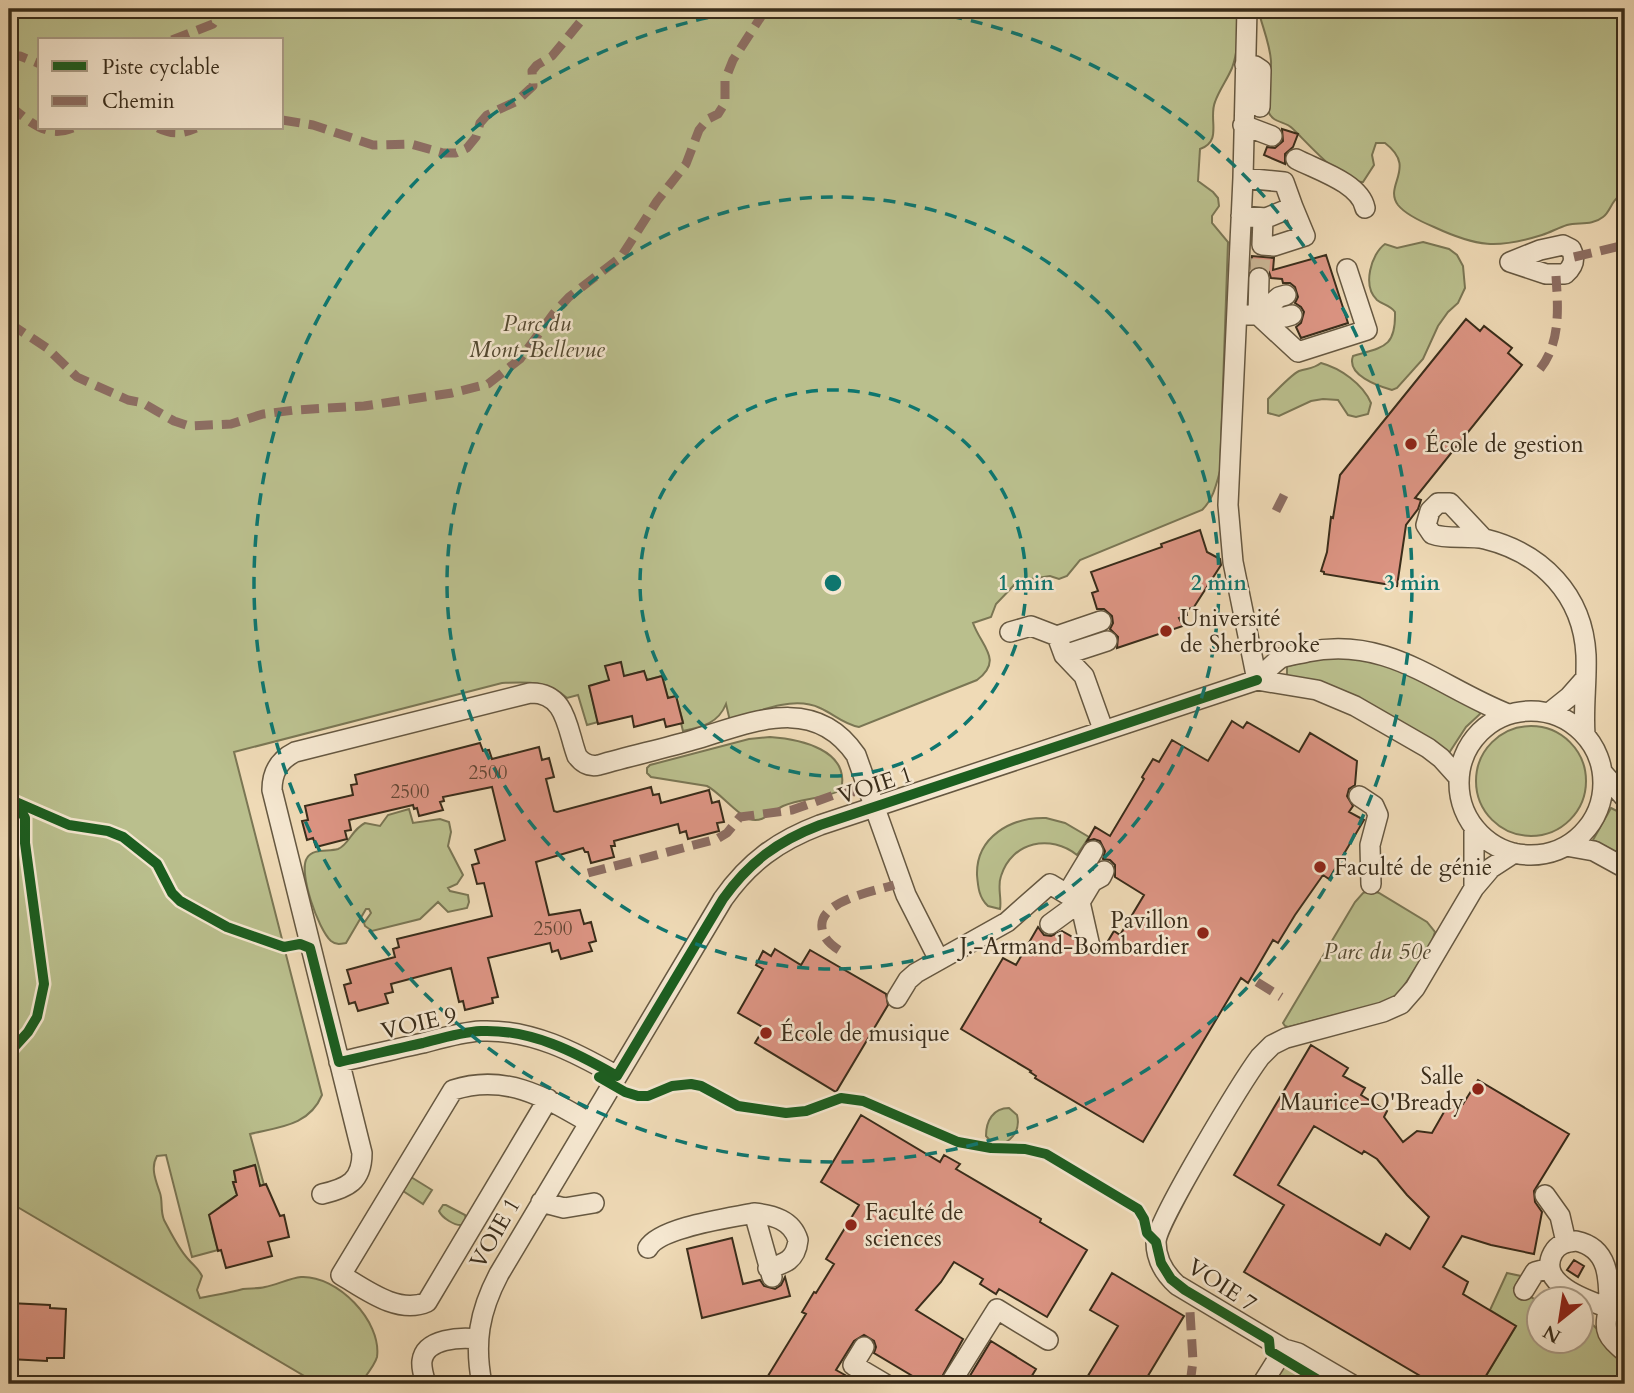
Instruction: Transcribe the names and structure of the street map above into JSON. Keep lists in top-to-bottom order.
{
  "streets": {
    "lane": ["VOIE 1", "VOIE 9", "VOIE 7"]
  },
  "crossings": [
    ["VOIE 1", "VOIE 9"]
  ],
  "parks": ["Parc du Mont-Bellevue", "Parc du 50e"],
  "places": [
    "École de gestion",
    "Université de Sherbrooke",
    "Faculté de génie",
    "Pavillon J.-Armand-Bombardier",
    "École de musique",
    "Salle Maurice-O'Bready",
    "Faculté de sciences"
  ],
  "house_numbers": ["2500", "2500", "2500"],
  "legend": ["Piste cyclable", "Chemin"],
  "north": "bottom left",
  "rings": ["1 min", "2 min", "3 min"]
}
